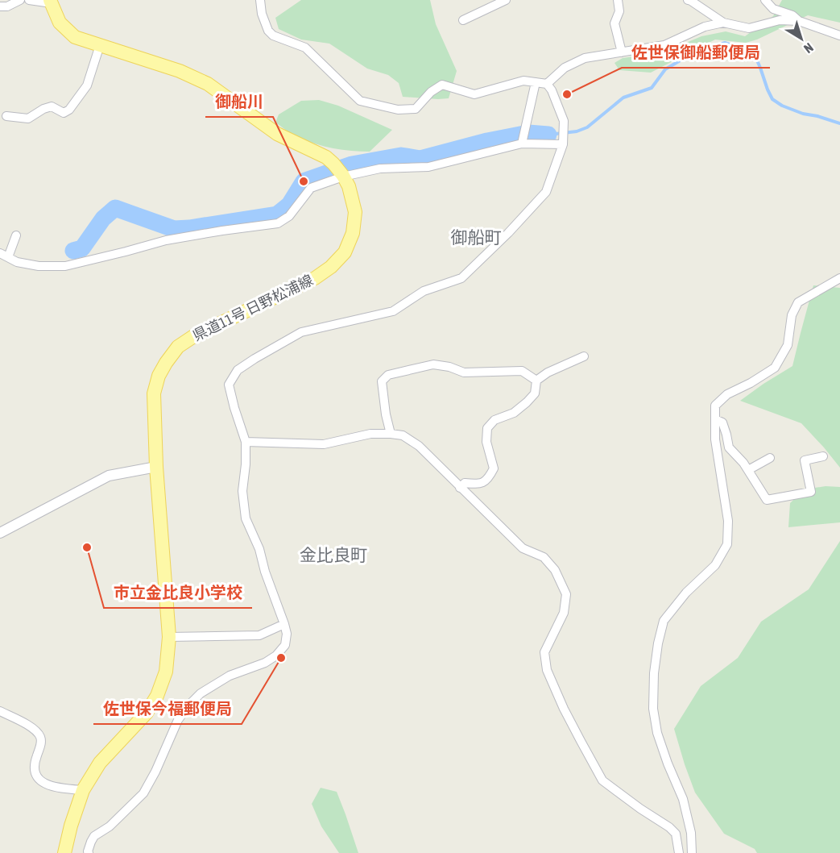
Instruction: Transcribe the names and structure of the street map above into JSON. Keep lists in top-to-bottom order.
{
  "streets": {
    "main road": ["県道11号 日野松浦線"]
  },
  "districts": ["御船町", "金比良町"],
  "places": [
    "佐世保御船郵便局",
    "御船川",
    "市立金比良小学校",
    "佐世保今福郵便局"
  ],
  "north": "bottom right"
}
